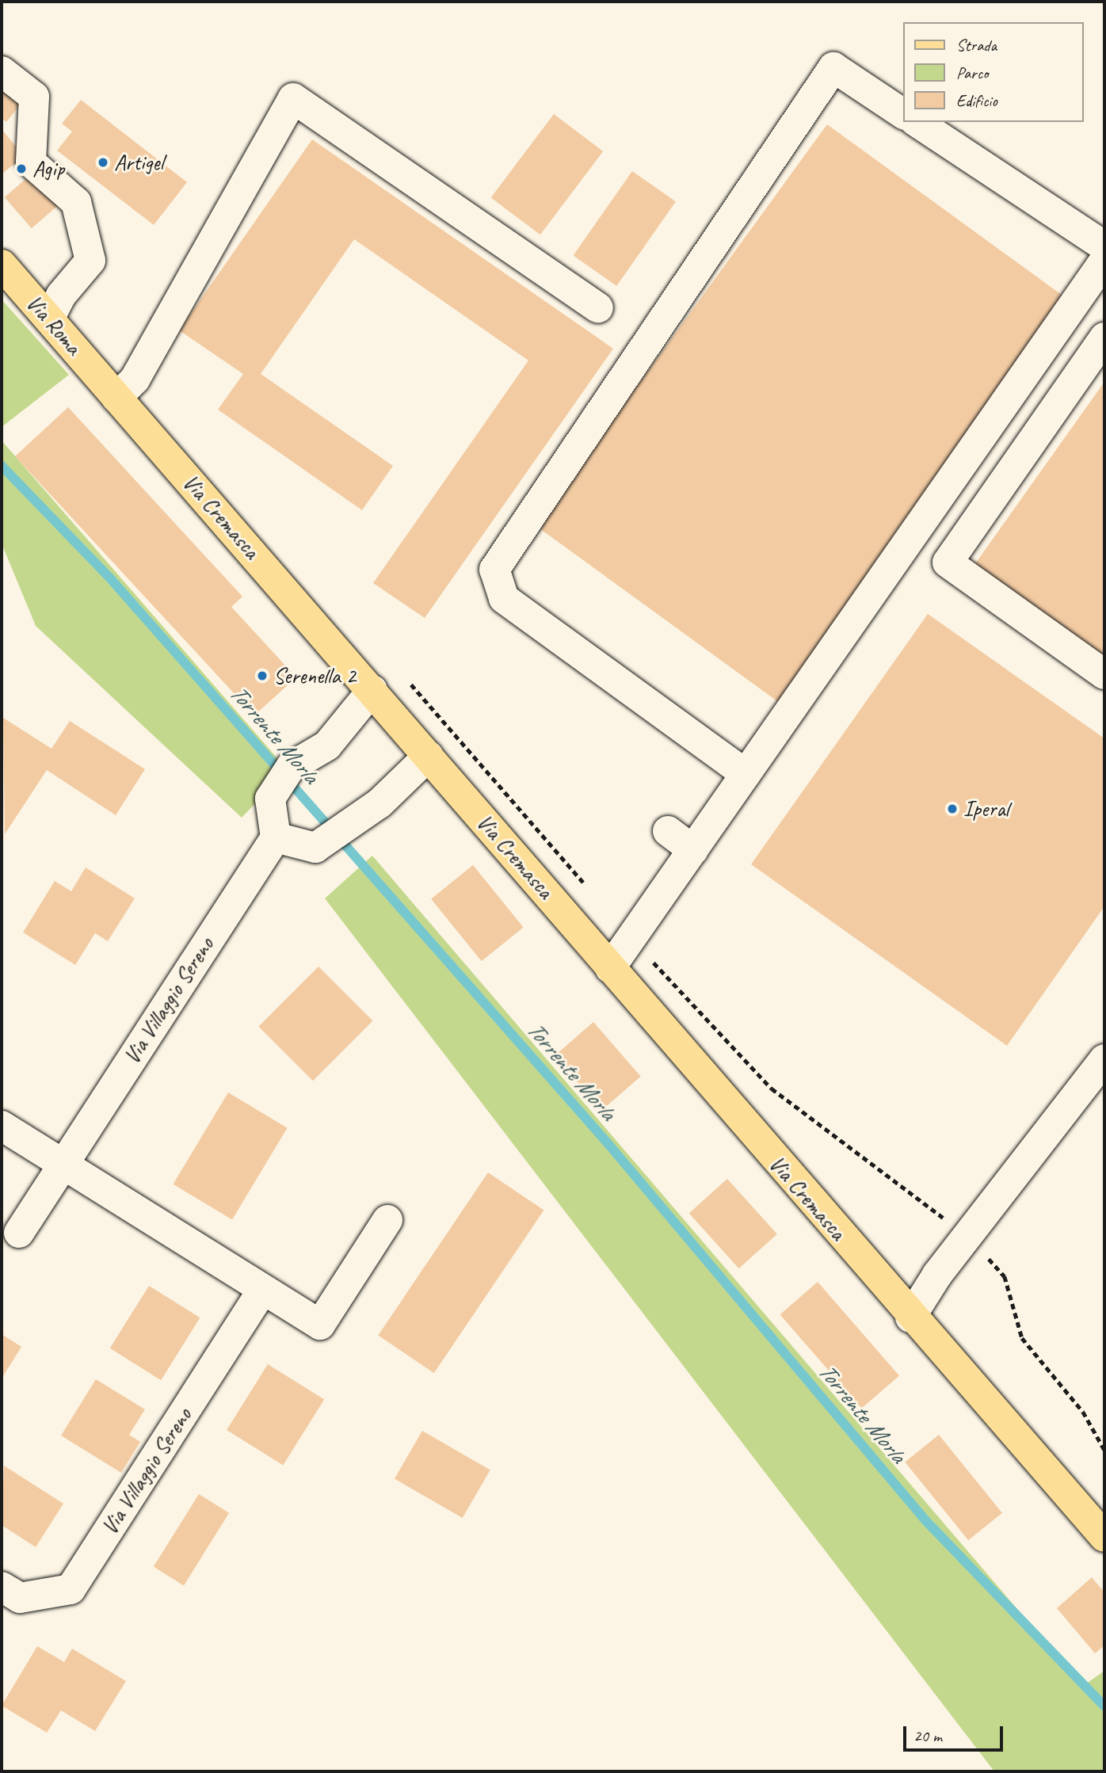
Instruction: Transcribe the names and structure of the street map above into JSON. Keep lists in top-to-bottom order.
{
  "streets": {
    "main road": ["Via Roma", "Via Cremasca"],
    "street": ["Via Villaggio Sereno"]
  },
  "crossings": [
    ["Via Roma", "Via Cremasca"]
  ],
  "water": ["Torrente Morla"],
  "places": [
    "Artigel",
    "Agip",
    "Serenella 2",
    "Iperal"
  ],
  "legend": ["Strada", "Parco", "Edificio"],
  "scale_bar": "20 m"
}
